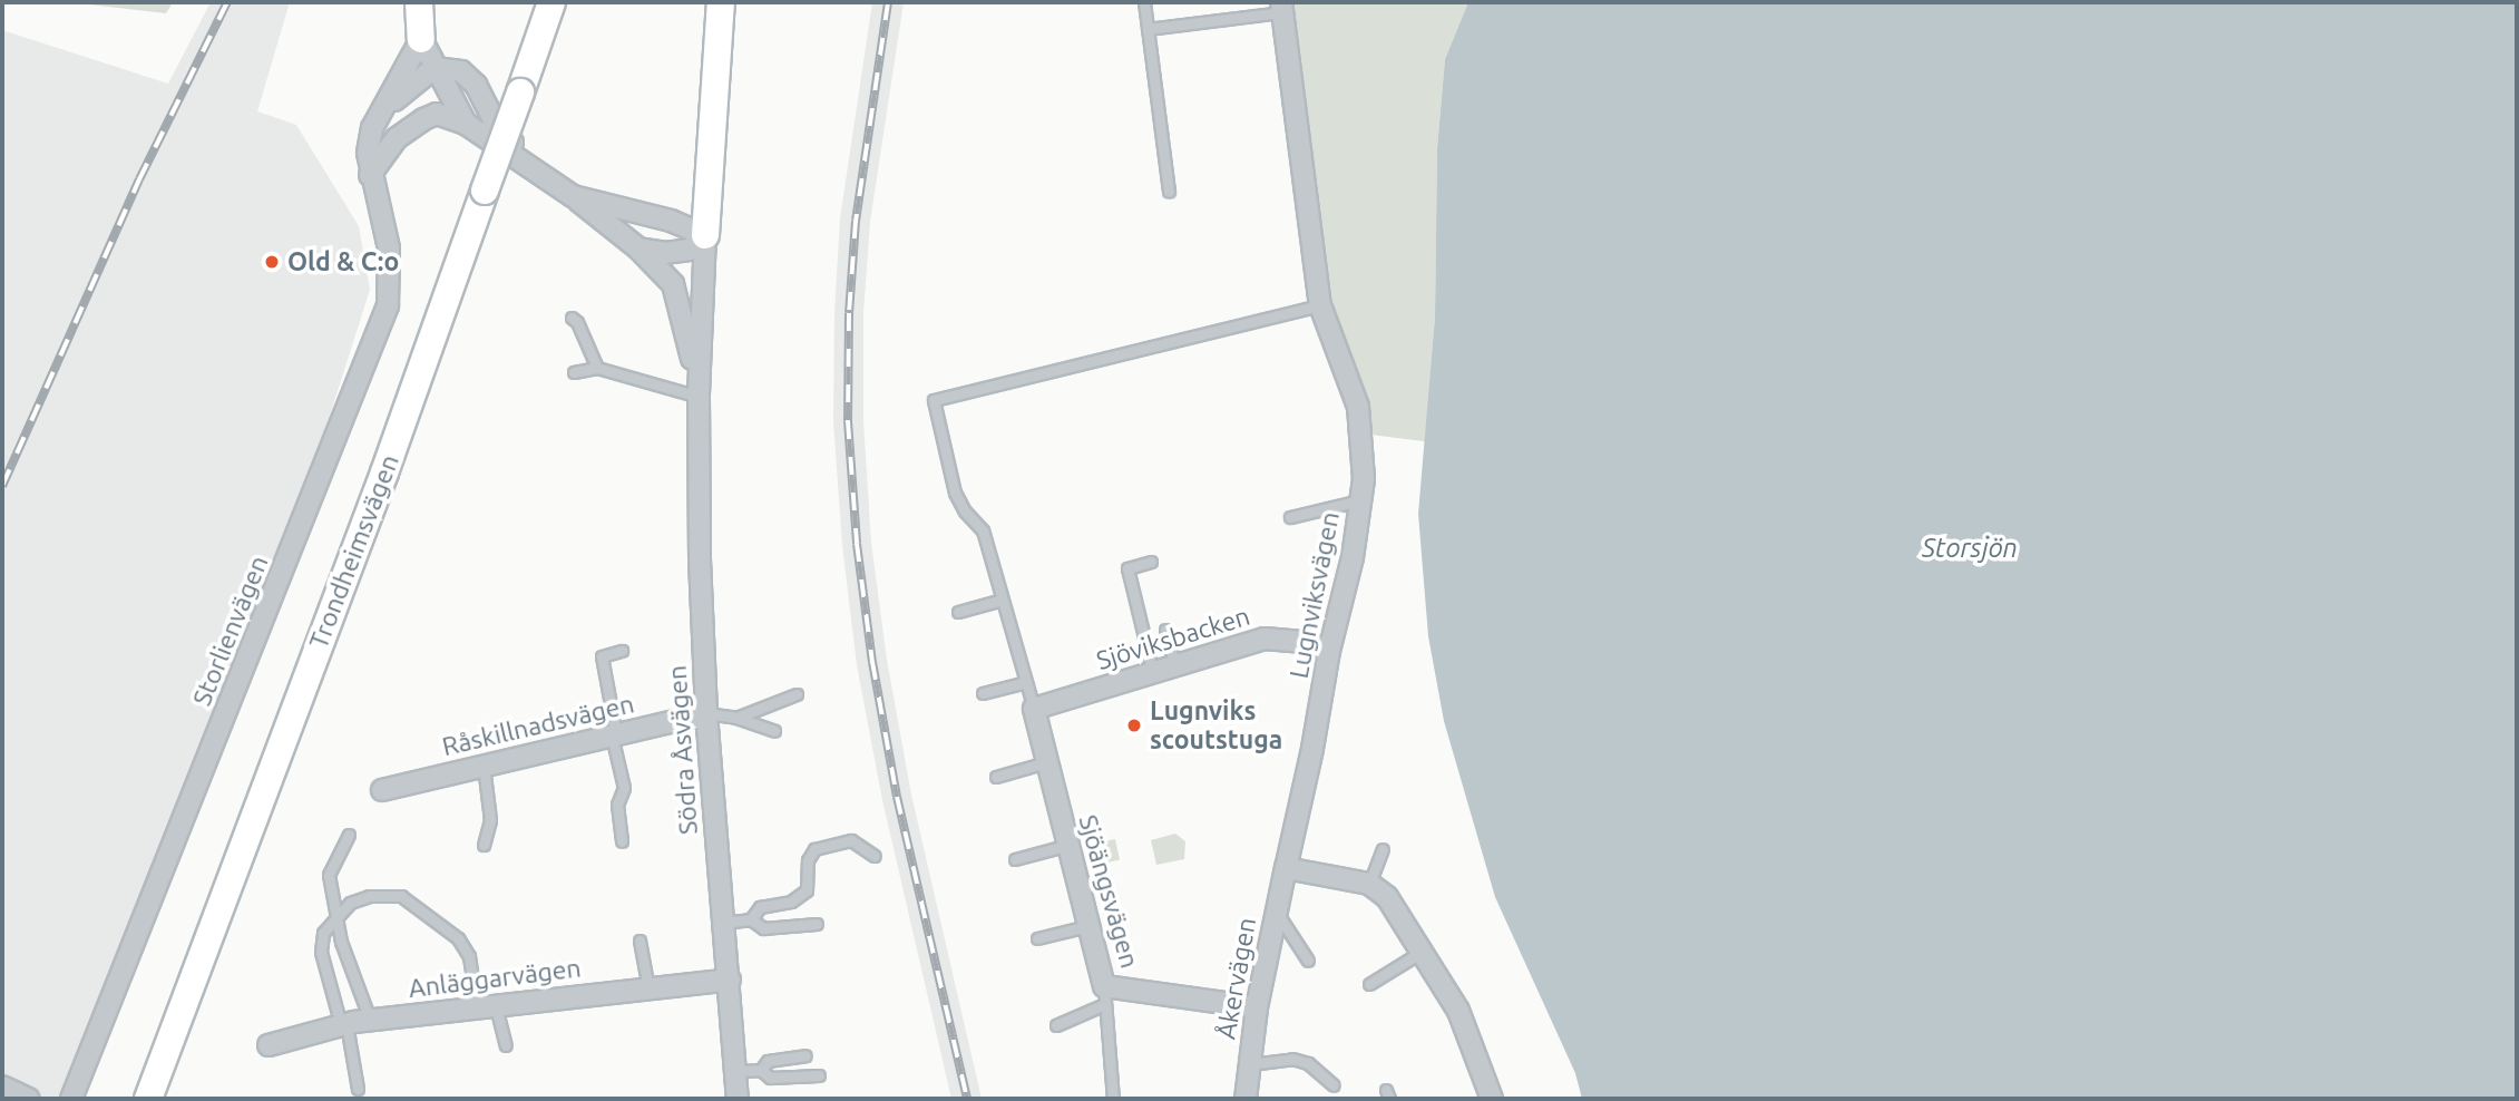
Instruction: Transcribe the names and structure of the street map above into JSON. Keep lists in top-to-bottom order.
{
  "streets": {
    "main road": ["Trondheimsvägen"],
    "street": [
      "Lugnviksvägen",
      "Storlienvägen",
      "Sjöviksbacken",
      "Råskillnadsvägen",
      "Södra Åsvägen",
      "Sjöängsvägen",
      "Anläggarvägen",
      "Åkervägen"
    ]
  },
  "crossings": [
    ["Lugnviksvägen", "Sjöviksbacken"],
    ["Lugnviksvägen", "Åkervägen"],
    ["Sjöviksbacken", "Sjöängsvägen"],
    ["Råskillnadsvägen", "Södra Åsvägen"],
    ["Södra Åsvägen", "Anläggarvägen"],
    ["Sjöängsvägen", "Åkervägen"]
  ],
  "water": ["Storsjön"],
  "places": ["Old & C:o", "Lugnviks scoutstuga"]
}
